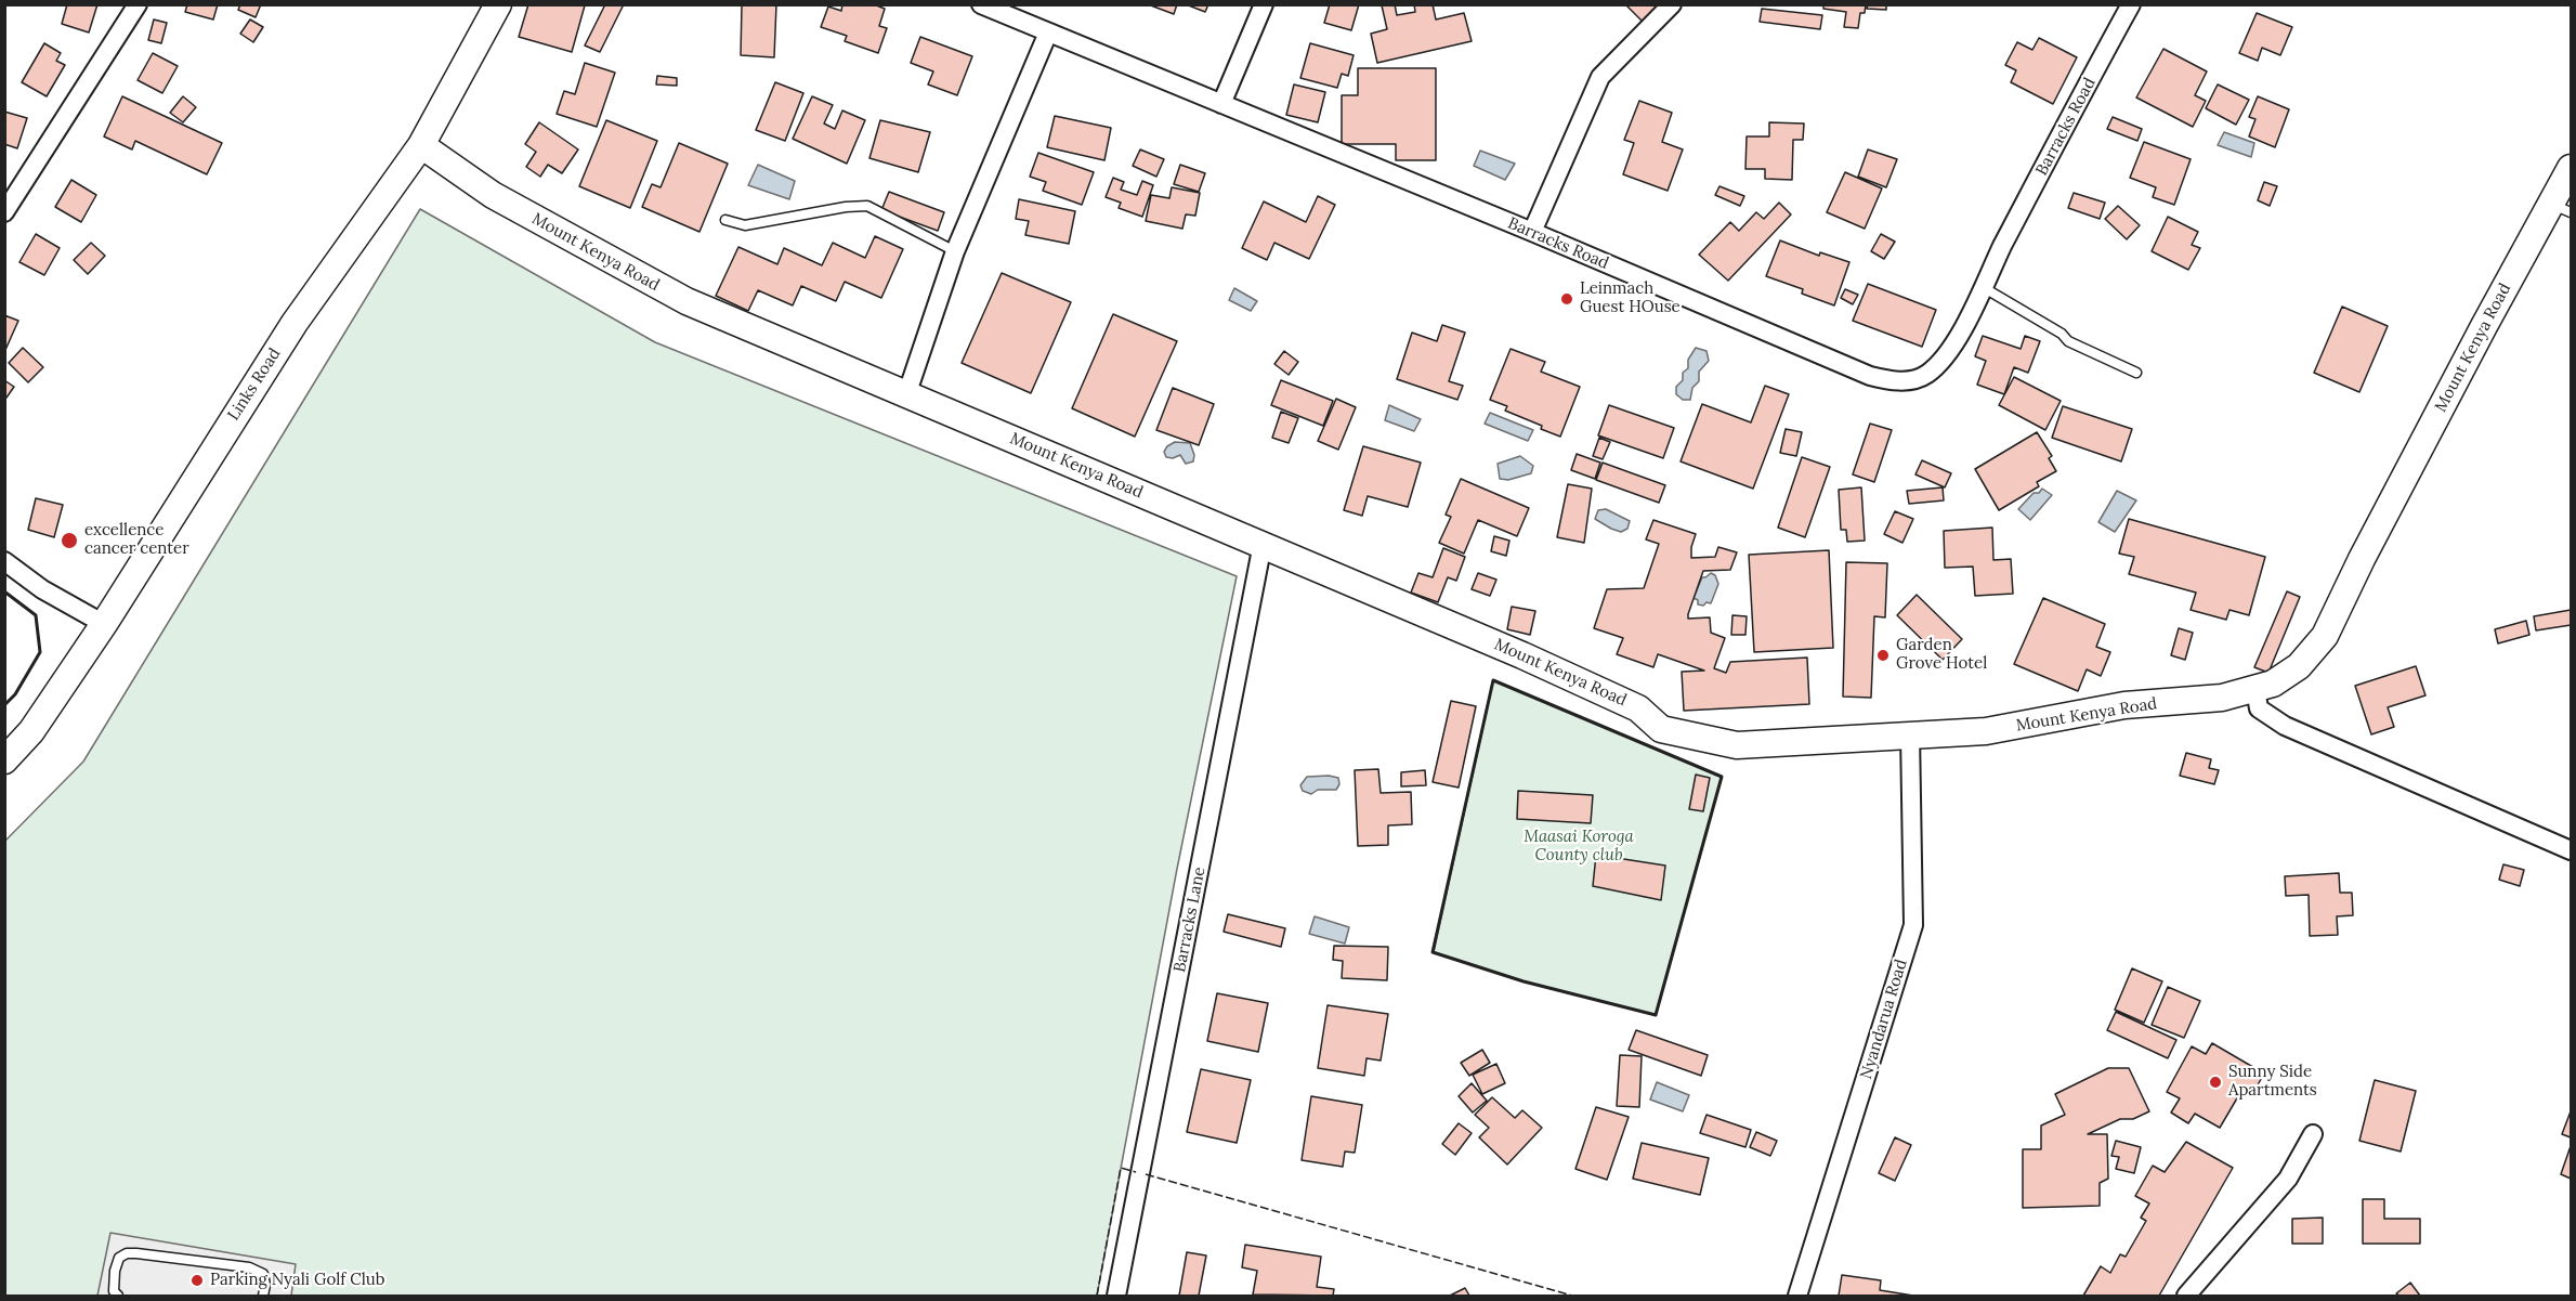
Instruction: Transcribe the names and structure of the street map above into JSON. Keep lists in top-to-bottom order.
{
  "streets": {
    "main road": ["Mount Kenya Road", "Links Road"],
    "street": ["Barracks Road", "Barracks Lane", "Nyandarua Road"]
  },
  "crossings": [
    ["Mount Kenya Road", "Links Road"],
    ["Mount Kenya Road", "Barracks Lane"],
    ["Mount Kenya Road", "Nyandarua Road"]
  ],
  "parks": ["Maasai Koroga County club"],
  "places": [
    "Leinmach Guest HOuse",
    "excellence cancer center",
    "Garden Grove Hotel",
    "Sunny Side Apartments",
    "Parking Nyali Golf Club"
  ]
}
